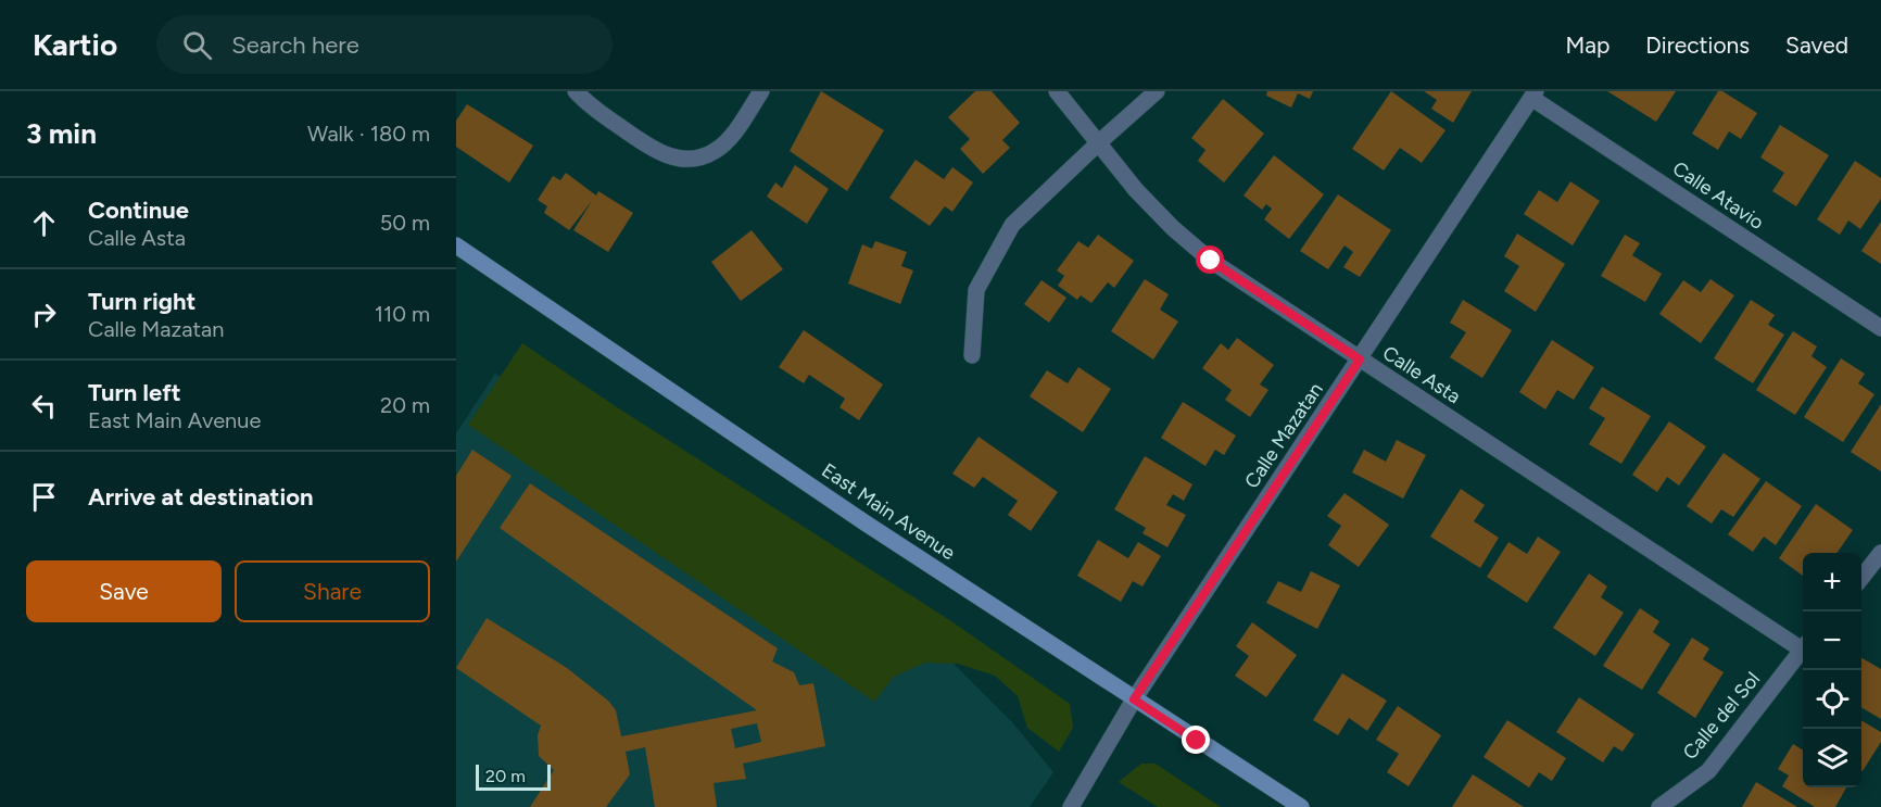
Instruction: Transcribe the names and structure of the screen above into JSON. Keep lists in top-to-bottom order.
{
  "streets": {
    "main road": ["East Main Avenue"],
    "street": [
      "Calle Atavio",
      "Calle Asta",
      "Calle Mazatan",
      "Calle del Sol"
    ]
  },
  "crossings": [
    ["Calle Atavio", "Calle Mazatan"],
    ["Calle Asta", "Calle Mazatan"],
    ["Calle Mazatan", "East Main Avenue"]
  ],
  "scale_bar": "20 m",
  "page": {
    "header": "Kartio",
    "search": "Search here",
    "nav": ["Map", "Directions", "Saved"],
    "heading": ["3 min", "Walk · 180 m"],
    "list": [
      ["Continue", "Calle Asta", "50 m"],
      ["Turn right", "Calle Mazatan", "110 m"],
      ["Turn left", "East Main Avenue", "20 m"],
      "Arrive at destination"
    ],
    "buttons": ["Save", "Share"],
    "map_buttons": ["+", "−"],
    "scale": "20 m"
  }
}
